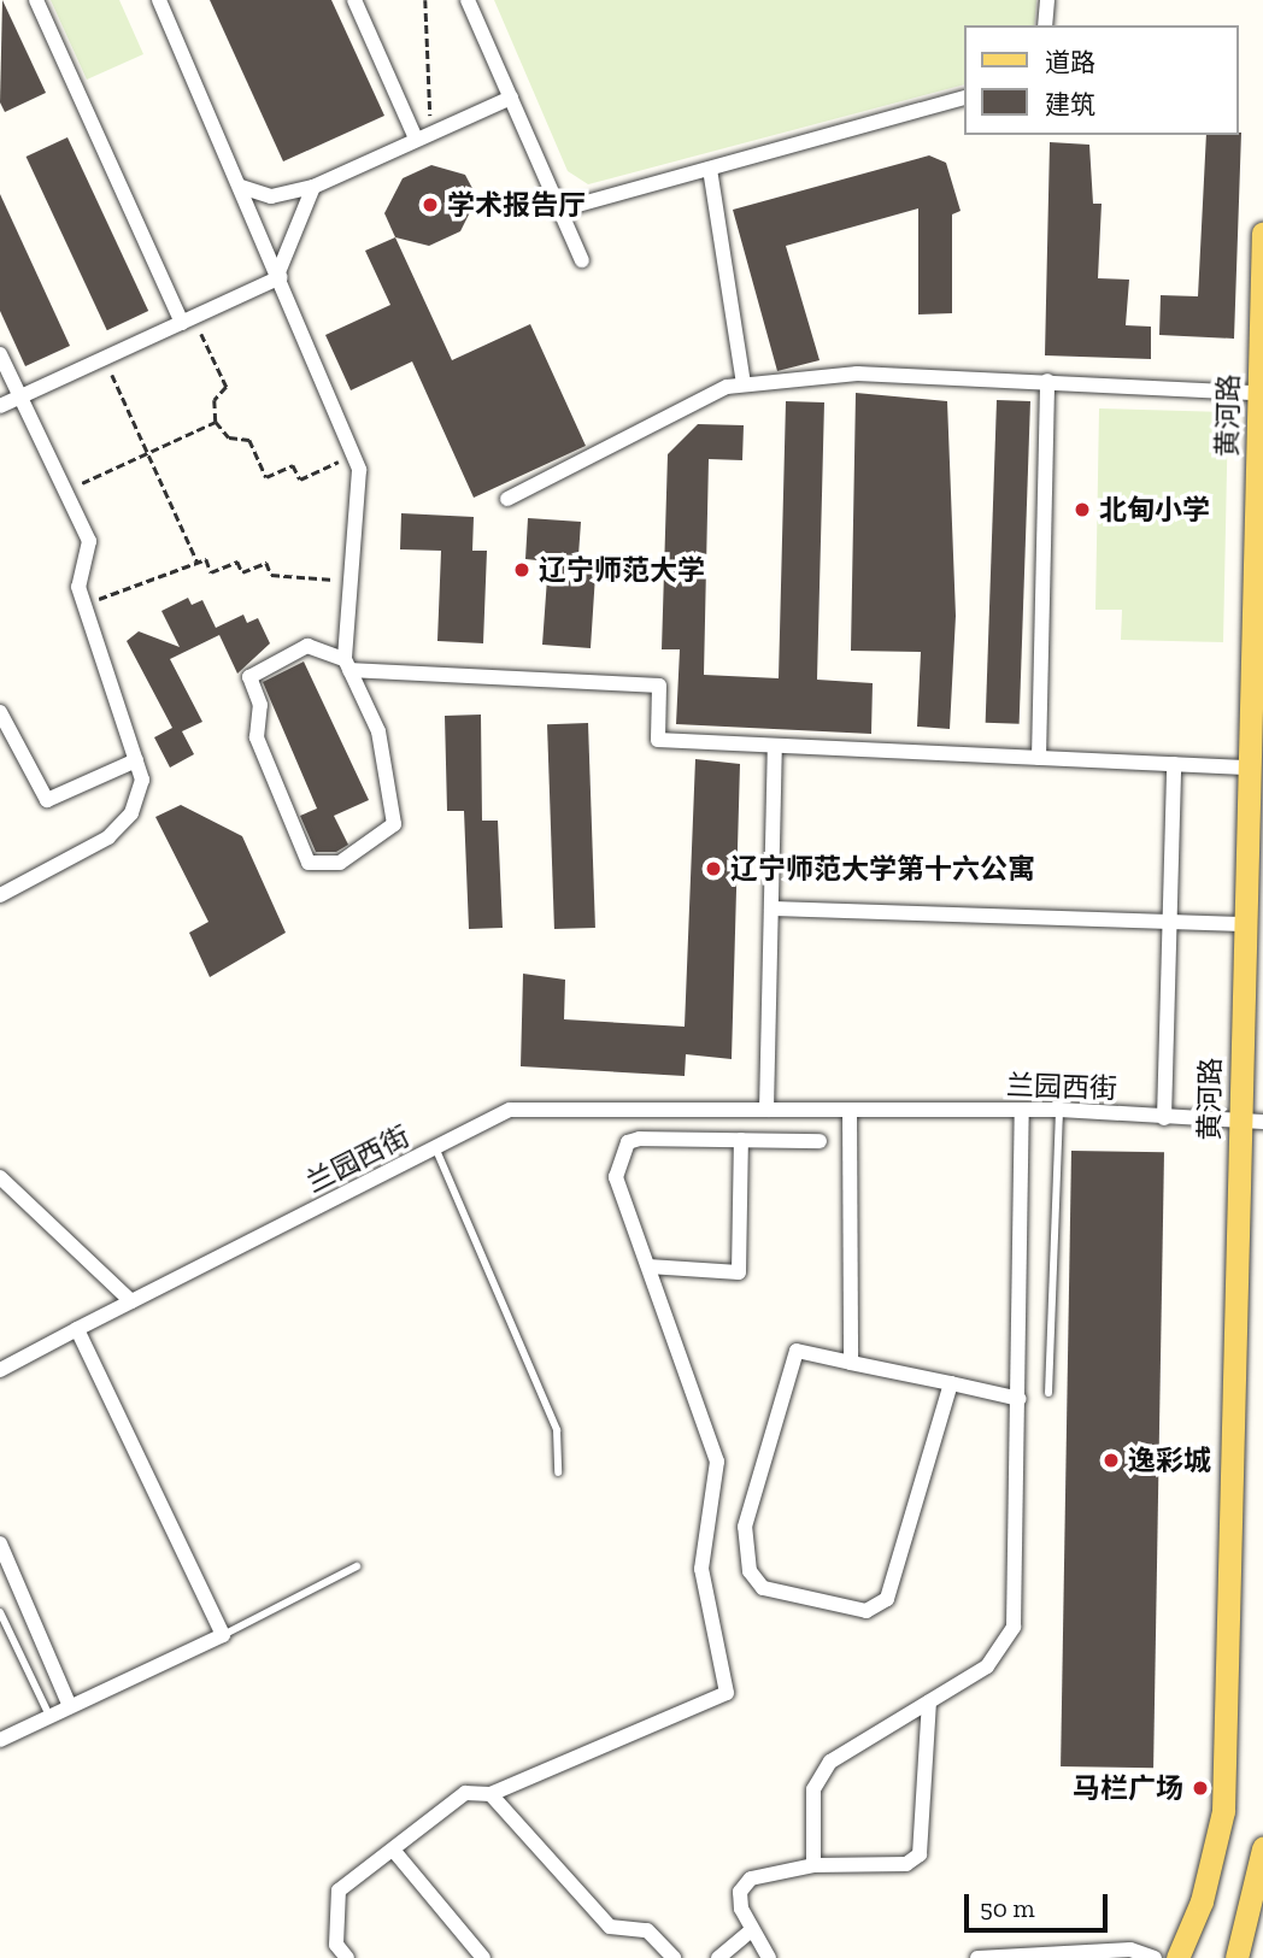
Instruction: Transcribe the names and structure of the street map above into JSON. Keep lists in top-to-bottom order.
{
  "streets": {
    "main road": ["黄河路"],
    "street": ["兰园西街"]
  },
  "crossings": [
    ["黄河路", "兰园西街"]
  ],
  "places": [
    "学术报告厅",
    "北甸小学",
    "辽宁师范大学",
    "辽宁师范大学第十六公寓",
    "逸彩城",
    "马栏广场"
  ],
  "legend": ["道路", "建筑"],
  "scale_bar": "50 m"
}
